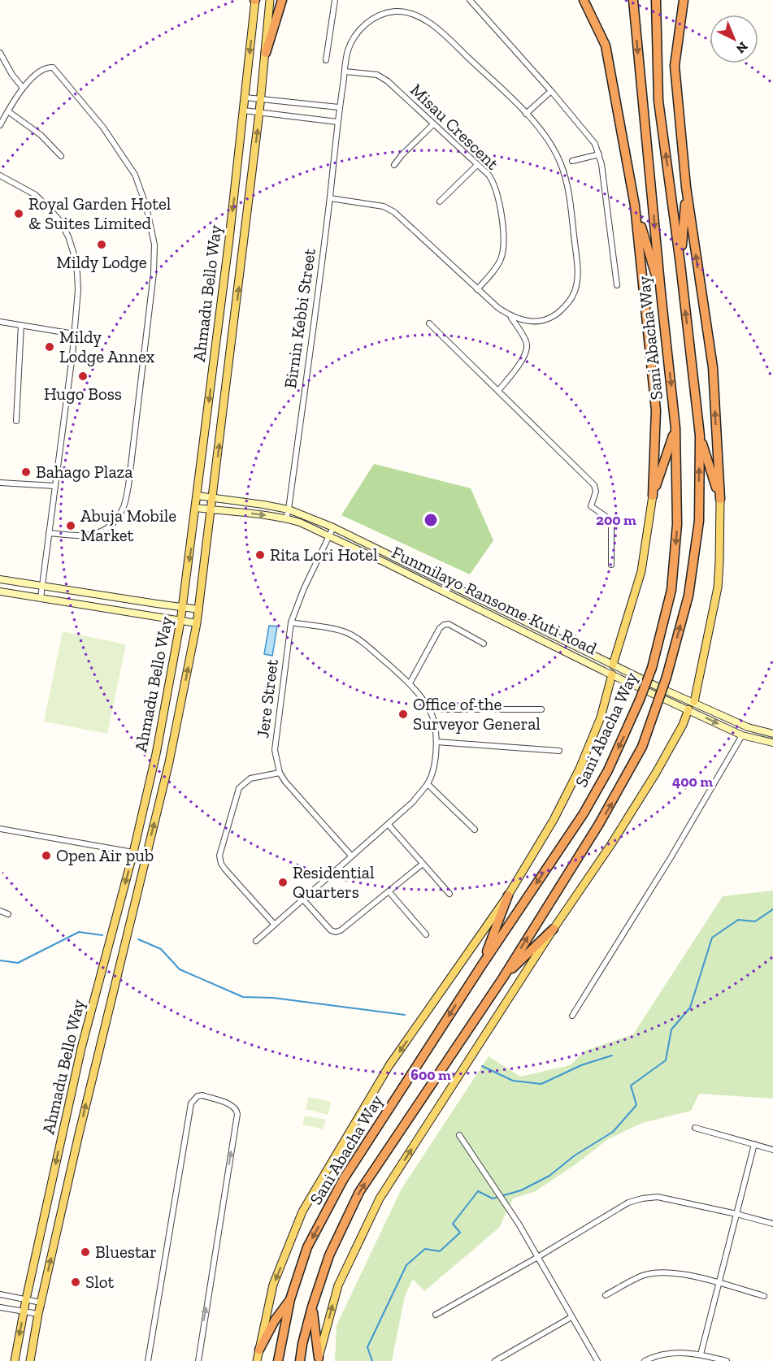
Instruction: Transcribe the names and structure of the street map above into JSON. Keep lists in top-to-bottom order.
{
  "streets": {
    "highway": ["Sani Abacha Way"],
    "main road": ["Ahmadu Bello Way"],
    "street": [
      "Misau Crescent",
      "Birnin Kebbi Street",
      "Funmilayo Ransome Kuti Road",
      "Jere Street"
    ]
  },
  "crossings": [
    ["Misau Crescent", "Birnin Kebbi Street"],
    ["Ahmadu Bello Way", "Funmilayo Ransome Kuti Road"],
    ["Birnin Kebbi Street", "Funmilayo Ransome Kuti Road"],
    ["Sani Abacha Way", "Funmilayo Ransome Kuti Road"],
    ["Funmilayo Ransome Kuti Road", "Jere Street"]
  ],
  "places": [
    "Royal Garden Hotel & Suites Limited",
    "Mildy Lodge",
    "Mildy Lodge Annex",
    "Hugo Boss",
    "Bahago Plaza",
    "Abuja Mobile Market",
    "Rita Lori Hotel",
    "Office of the Surveyor General",
    "Open Air pub",
    "Residential Quarters",
    "Bluestar",
    "Slot"
  ],
  "north": "bottom right",
  "rings": ["200 m", "400 m", "600 m"]
}
